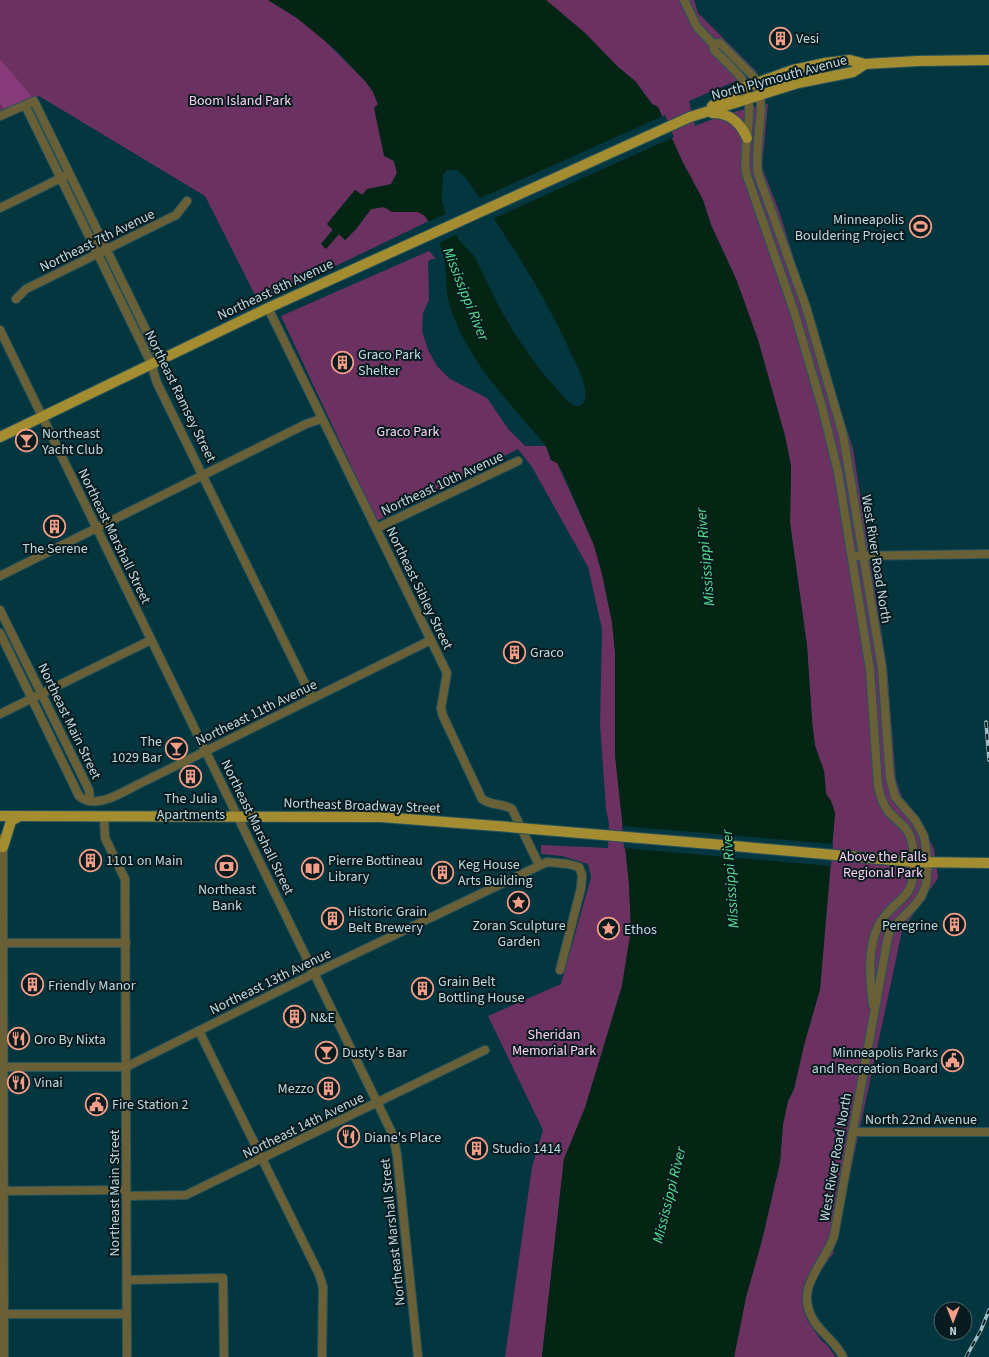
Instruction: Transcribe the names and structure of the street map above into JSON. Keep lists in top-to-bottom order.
{
  "streets": {
    "main road": ["North Plymouth Avenue", "Northeast 8th Avenue", "Northeast Broadway Street"],
    "street": [
      "Northeast 7th Avenue",
      "Northeast Ramsey Street",
      "Northeast 10th Avenue",
      "Northeast Marshall Street",
      "West River Road North",
      "Northeast Sibley Street",
      "Northeast 11th Avenue",
      "Northeast Main Street",
      "Northeast 13th Avenue",
      "North 22nd Avenue",
      "Northeast 14th Avenue"
    ]
  },
  "crossings": [
    ["North Plymouth Avenue", "Northeast 8th Avenue"],
    ["North Plymouth Avenue", "West River Road North"],
    ["Northeast 7th Avenue", "Northeast Ramsey Street"],
    ["Northeast 8th Avenue", "Northeast Ramsey Street"],
    ["Northeast 8th Avenue", "Northeast Marshall Street"],
    ["Northeast 8th Avenue", "Northeast Sibley Street"],
    ["Northeast Ramsey Street", "Northeast 11th Avenue"],
    ["Northeast 10th Avenue", "Northeast Sibley Street"],
    ["Northeast Marshall Street", "Northeast 11th Avenue"],
    ["Northeast Marshall Street", "Northeast Broadway Street"],
    ["Northeast Marshall Street", "Northeast 13th Avenue"],
    ["Northeast Marshall Street", "Northeast 14th Avenue"],
    ["West River Road North", "Northeast Broadway Street"],
    ["West River Road North", "North 22nd Avenue"],
    ["Northeast Sibley Street", "Northeast 11th Avenue"],
    ["Northeast Sibley Street", "Northeast 13th Avenue"],
    ["Northeast 11th Avenue", "Northeast Main Street"],
    ["Northeast Main Street", "Northeast Broadway Street"],
    ["Northeast Main Street", "Northeast 13th Avenue"],
    ["Northeast Main Street", "Northeast 14th Avenue"]
  ],
  "water": ["Mississippi River"],
  "parks": [
    "Boom Island Park",
    "Graco Park",
    "Above the Falls Regional Park",
    "Sheridan Memorial Park"
  ],
  "places": {
    "building": [
      "Vesi",
      "Graco Park Shelter",
      "The Serene",
      "Graco",
      "The Julia Apartments",
      "1101 on Main",
      "Keg House Arts Building",
      "Historic Grain Belt Brewery",
      "Peregrine",
      "Friendly Manor",
      "Grain Belt Bottling House",
      "N&E",
      "Mezzo",
      "Studio 1414"
    ],
    "sports": ["Minneapolis Bouldering Project"],
    "bar": ["Northeast Yacht Club", "The 1029 Bar", "Dusty's Bar"],
    "bank": ["Northeast Bank"],
    "library": ["Pierre Bottineau Library"],
    "place": ["Zoran Sculpture Garden", "Ethos"],
    "restaurant": ["Oro By Nixta", "Vinai", "Diane's Place"],
    "public building": ["Minneapolis Parks and Recreation Board", "Fire Station 2"]
  },
  "north": "bottom"
}
